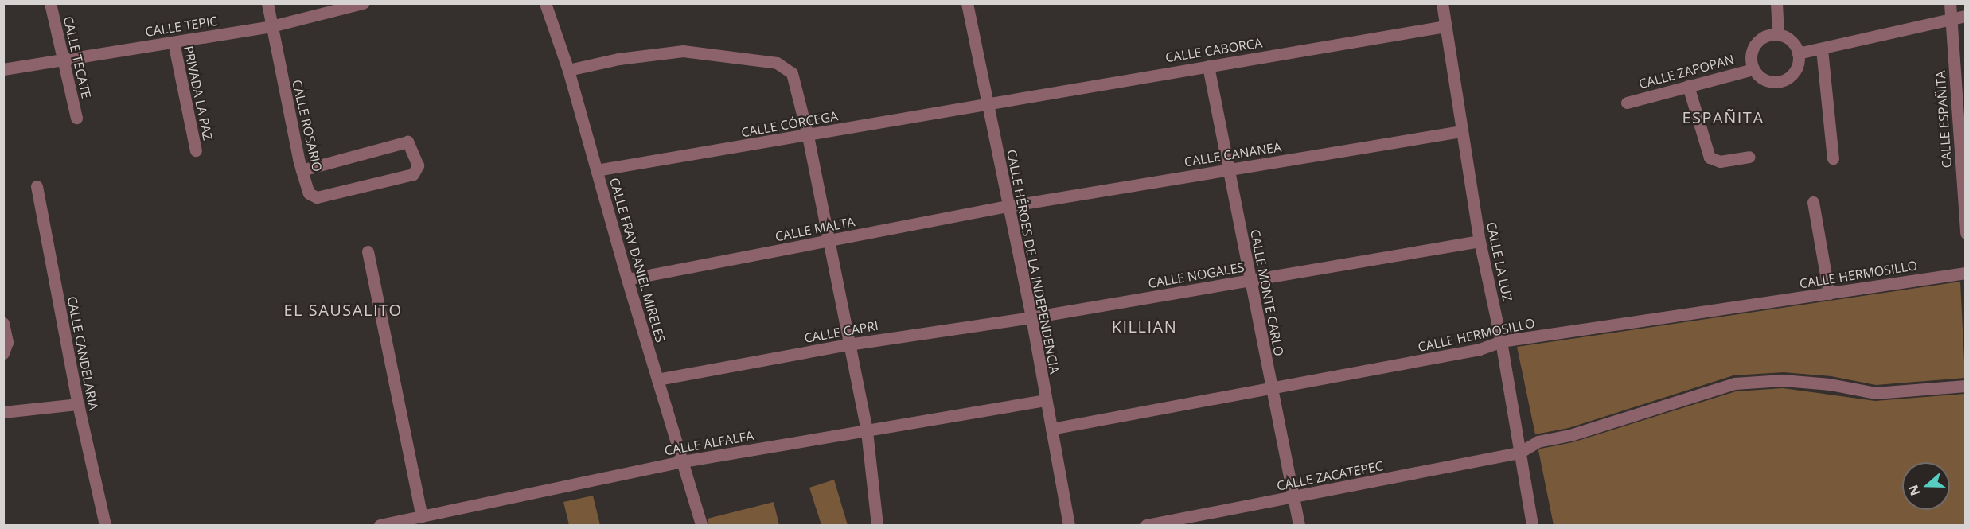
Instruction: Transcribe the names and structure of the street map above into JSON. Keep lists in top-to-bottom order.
{
  "streets": {
    "street": [
      "CALLE TEPIC",
      "CALLE CABORCA",
      "CALLE TECATE",
      "CALLE ZAPOPAN",
      "PRIVADA LA PAZ",
      "CALLE ESPAÑITA",
      "CALLE CÓRCEGA",
      "CALLE ROSARIO",
      "CALLE CANANEA",
      "CALLE MALTA",
      "CALLE FRAY DANIEL MIRELES",
      "CALLE HÉROES DE LA INDEPENDENCIA",
      "CALLE LA LUZ",
      "CALLE HERMOSILLO",
      "CALLE NOGALES",
      "CALLE MONTE CARLO",
      "CALLE CAPRI",
      "CALLE CANDELARIA",
      "CALLE ALFALFA",
      "CALLE ZACATEPEC"
    ]
  },
  "crossings": [
    ["CALLE TEPIC", "CALLE TECATE"],
    ["CALLE TEPIC", "PRIVADA LA PAZ"],
    ["CALLE TEPIC", "CALLE ROSARIO"],
    ["CALLE CABORCA", "CALLE CÓRCEGA"],
    ["CALLE CABORCA", "CALLE HÉROES DE LA INDEPENDENCIA"],
    ["CALLE CABORCA", "CALLE LA LUZ"],
    ["CALLE CABORCA", "CALLE MONTE CARLO"],
    ["CALLE CÓRCEGA", "CALLE FRAY DANIEL MIRELES"],
    ["CALLE CÓRCEGA", "CALLE HÉROES DE LA INDEPENDENCIA"],
    ["CALLE CANANEA", "CALLE MALTA"],
    ["CALLE CANANEA", "CALLE HÉROES DE LA INDEPENDENCIA"],
    ["CALLE CANANEA", "CALLE LA LUZ"],
    ["CALLE CANANEA", "CALLE MONTE CARLO"],
    ["CALLE MALTA", "CALLE FRAY DANIEL MIRELES"],
    ["CALLE MALTA", "CALLE HÉROES DE LA INDEPENDENCIA"],
    ["CALLE FRAY DANIEL MIRELES", "CALLE CAPRI"],
    ["CALLE FRAY DANIEL MIRELES", "CALLE ALFALFA"],
    ["CALLE HÉROES DE LA INDEPENDENCIA", "CALLE HERMOSILLO"],
    ["CALLE HÉROES DE LA INDEPENDENCIA", "CALLE NOGALES"],
    ["CALLE HÉROES DE LA INDEPENDENCIA", "CALLE CAPRI"],
    ["CALLE HÉROES DE LA INDEPENDENCIA", "CALLE ALFALFA"],
    ["CALLE LA LUZ", "CALLE HERMOSILLO"],
    ["CALLE LA LUZ", "CALLE NOGALES"],
    ["CALLE LA LUZ", "CALLE ZACATEPEC"],
    ["CALLE HERMOSILLO", "CALLE MONTE CARLO"],
    ["CALLE NOGALES", "CALLE MONTE CARLO"],
    ["CALLE NOGALES", "CALLE CAPRI"],
    ["CALLE MONTE CARLO", "CALLE ZACATEPEC"]
  ],
  "districts": ["ESPAÑITA", "EL SAUSALITO", "KILLIAN"],
  "north": "left"
}
